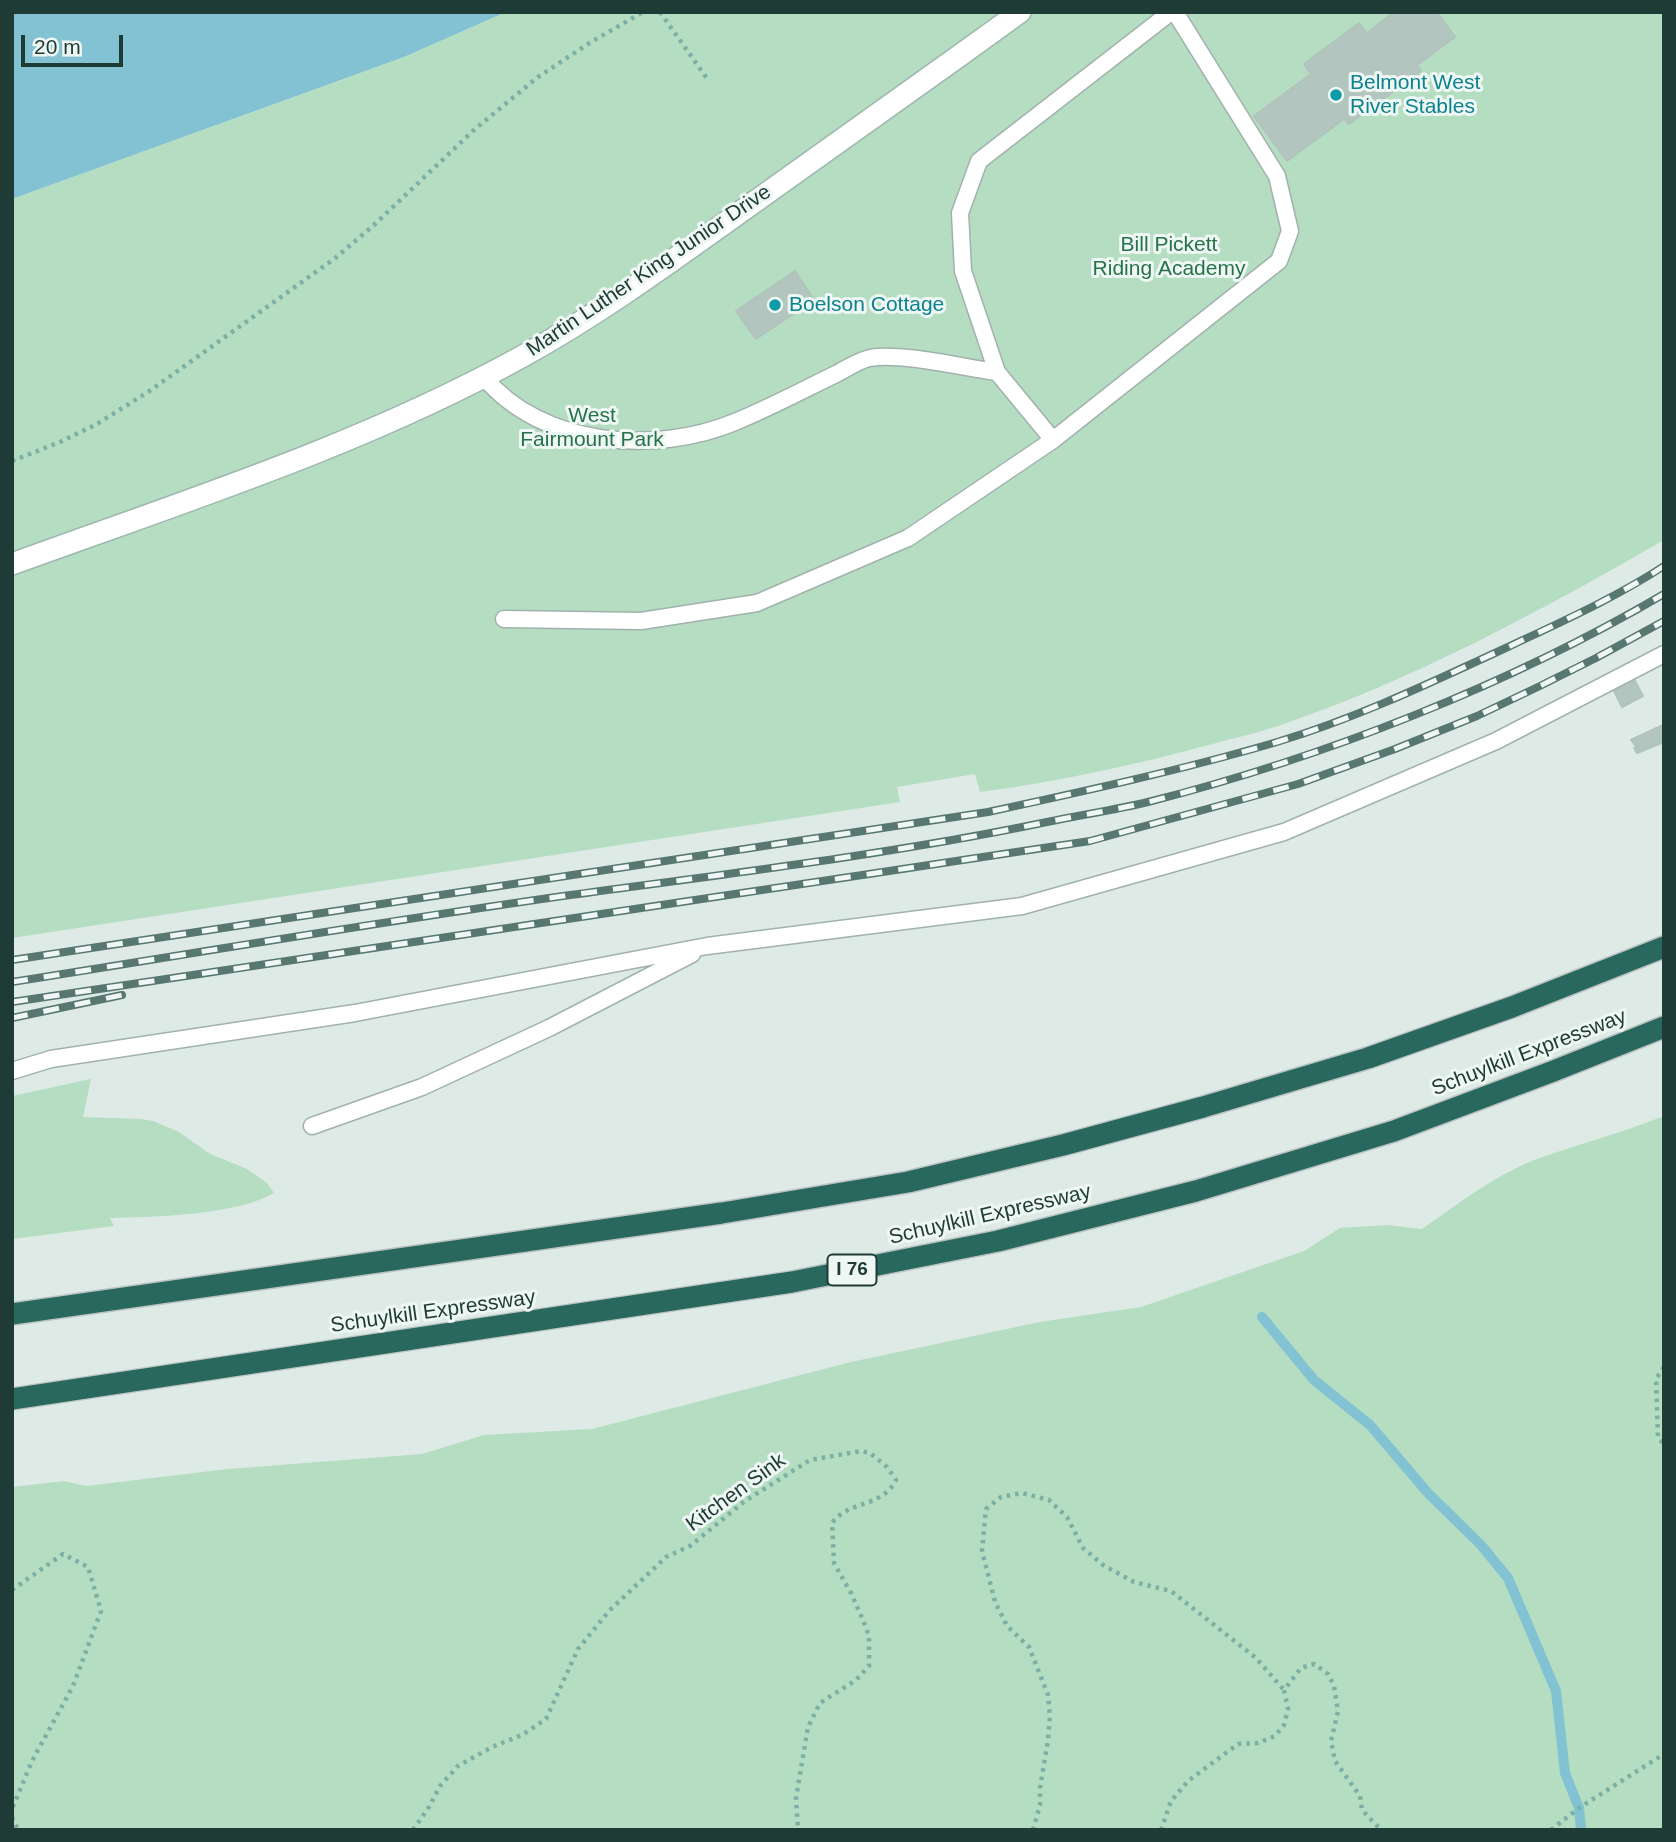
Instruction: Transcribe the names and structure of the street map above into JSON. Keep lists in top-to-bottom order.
{
  "streets": {
    "highway": ["Schuylkill Expressway", "I 76"],
    "main road": ["Martin Luther King Junior Drive"],
    "path": ["Kitchen Sink"]
  },
  "parks": ["Bill Pickett Riding Academy", "West Fairmount Park"],
  "places": ["Belmont West River Stables", "Boelson Cottage"],
  "scale_bar": "20 m"
}
